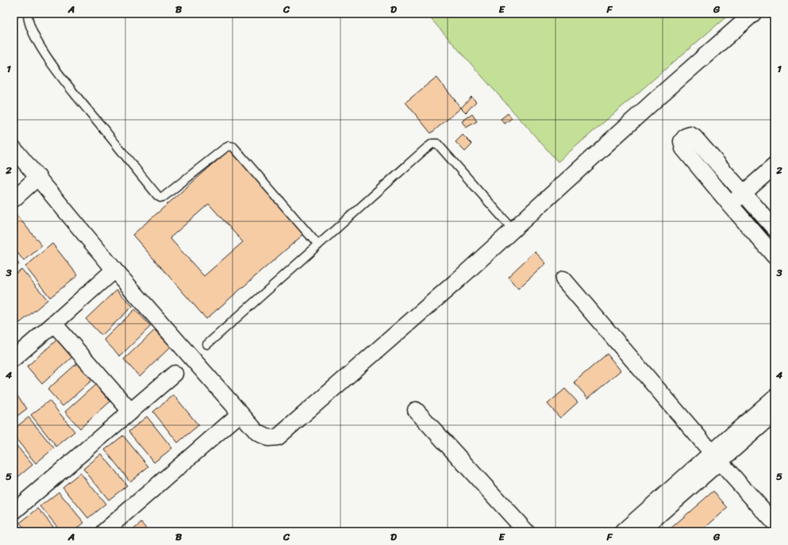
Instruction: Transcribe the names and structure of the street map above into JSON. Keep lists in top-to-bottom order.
{
  "grid": {
    "columns": [
      "A",
      "B",
      "C",
      "D",
      "E",
      "F",
      "G"
    ],
    "rows": [
      "1",
      "2",
      "3",
      "4",
      "5"
    ]
  }
}
